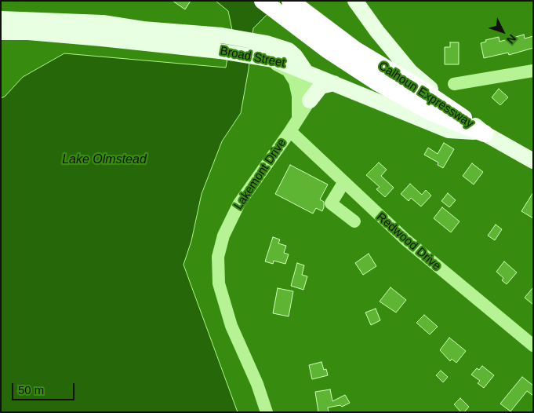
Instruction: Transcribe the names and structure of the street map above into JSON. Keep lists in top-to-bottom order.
{
  "streets": {
    "highway": ["Calhoun Expressway"],
    "main road": ["Broad Street"],
    "street": ["Lakemont Drive", "Redwood Drive"]
  },
  "crossings": [
    ["Broad Street", "Calhoun Expressway"],
    ["Broad Street", "Lakemont Drive"],
    ["Lakemont Drive", "Redwood Drive"]
  ],
  "water": ["Lake Olmstead"],
  "scale_bar": "50 m",
  "north": "bottom right"
}
